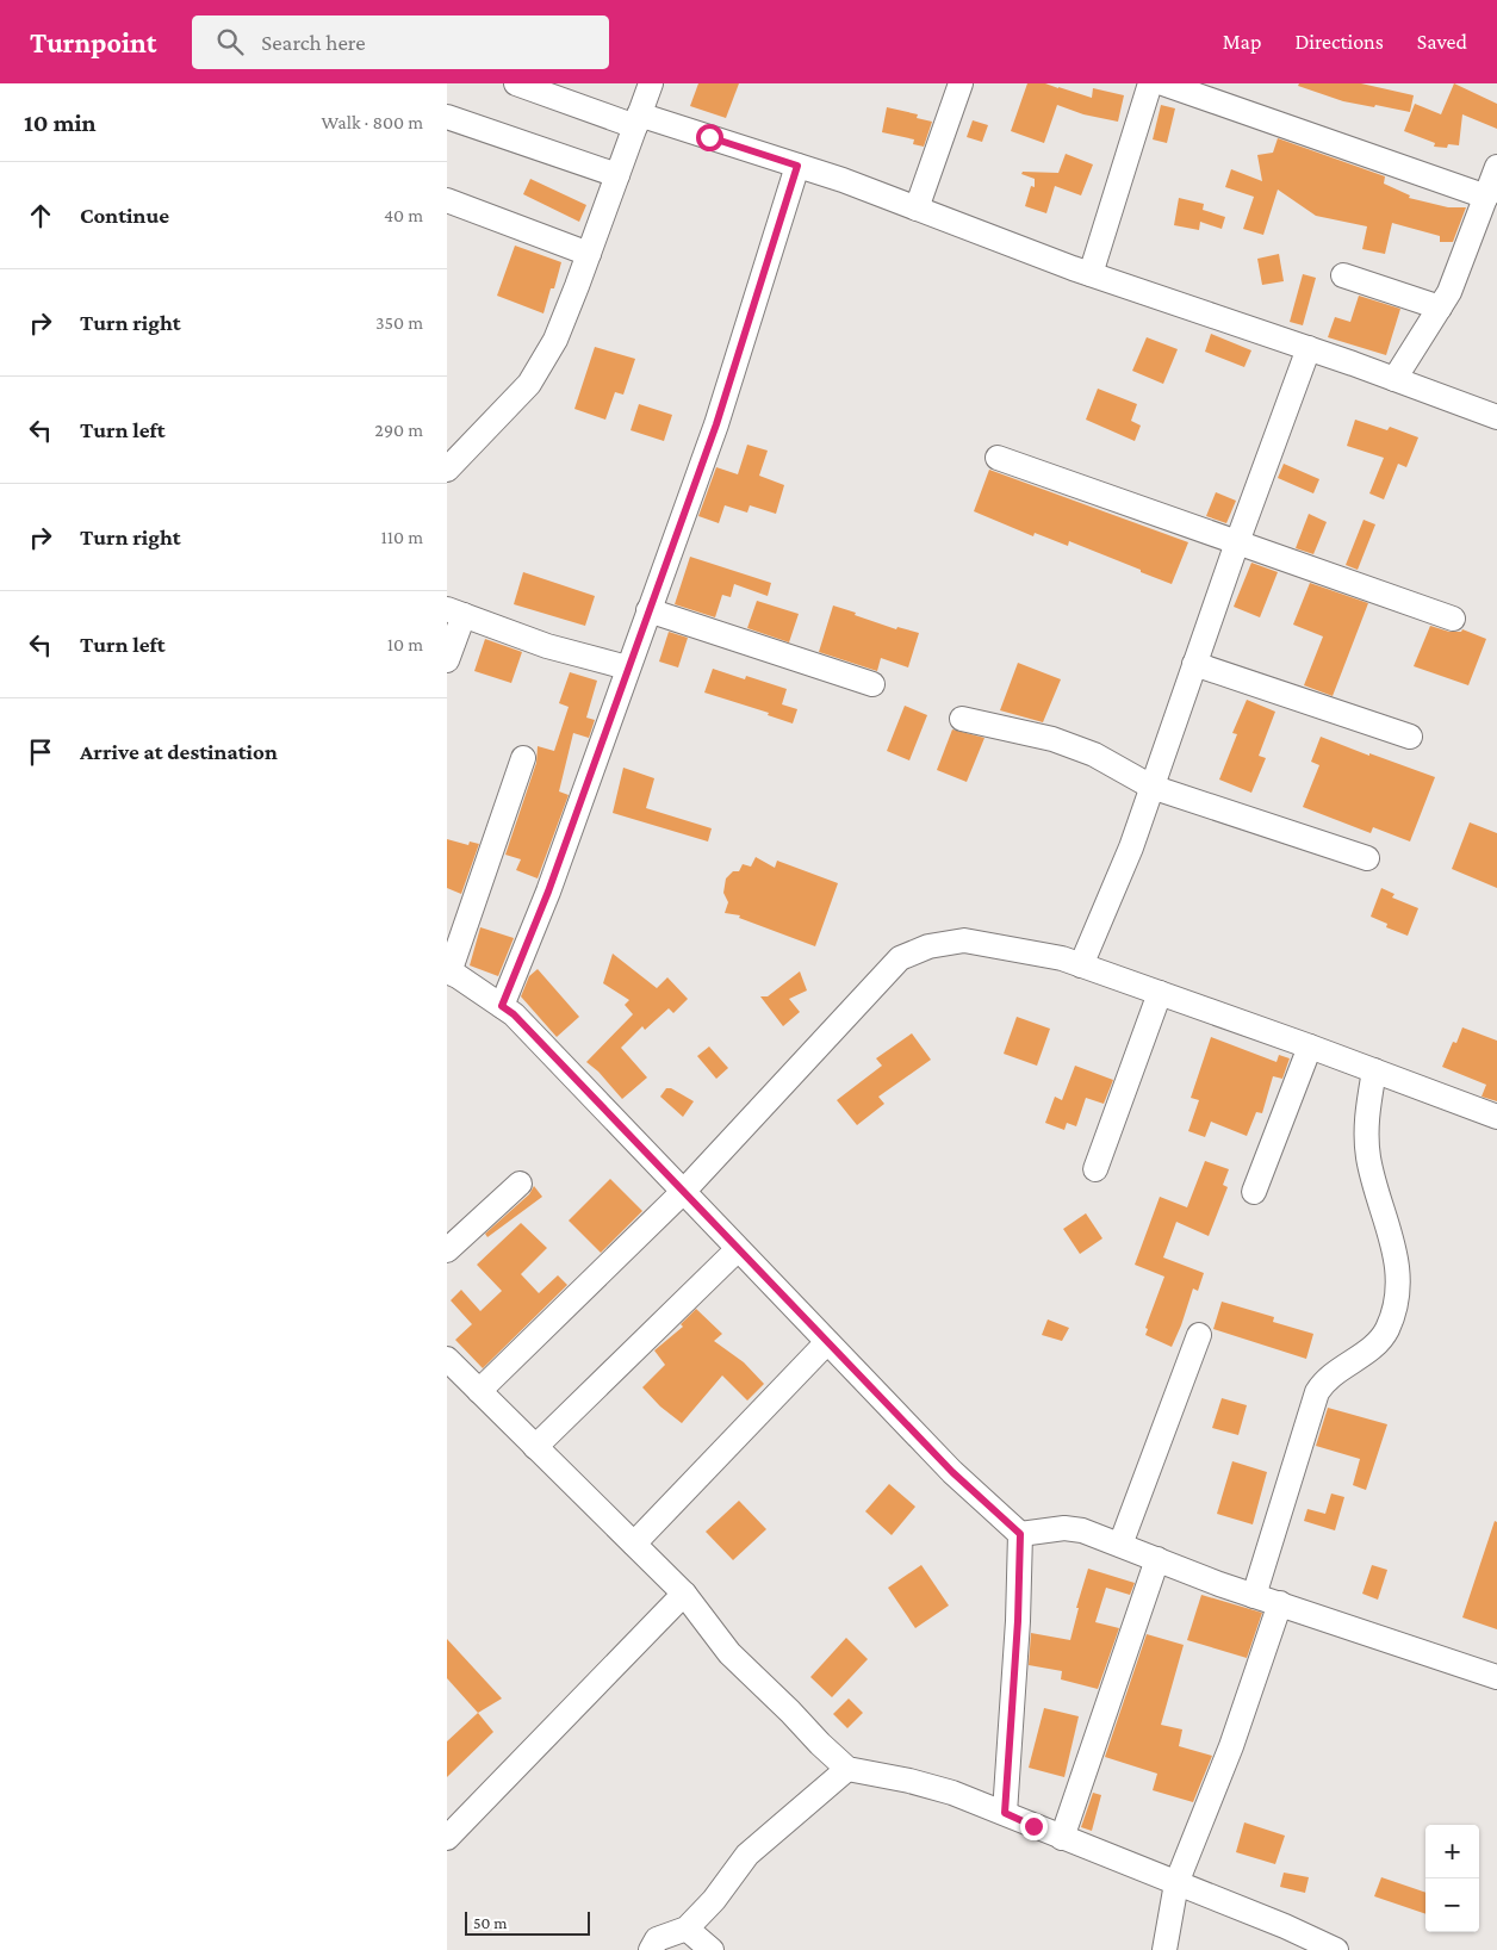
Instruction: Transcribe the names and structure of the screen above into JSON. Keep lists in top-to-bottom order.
{
  "scale_bar": "50 m",
  "page": {
    "header": "Turnpoint",
    "search": "Search here",
    "nav": ["Map", "Directions", "Saved"],
    "heading": ["10 min", "Walk · 800 m"],
    "list": [
      ["Continue", "40 m"],
      ["Turn right", "350 m"],
      ["Turn left", "290 m"],
      ["Turn right", "110 m"],
      ["Turn left", "10 m"],
      "Arrive at destination"
    ],
    "map_buttons": ["+", "−"],
    "scale": "50 m"
  }
}
